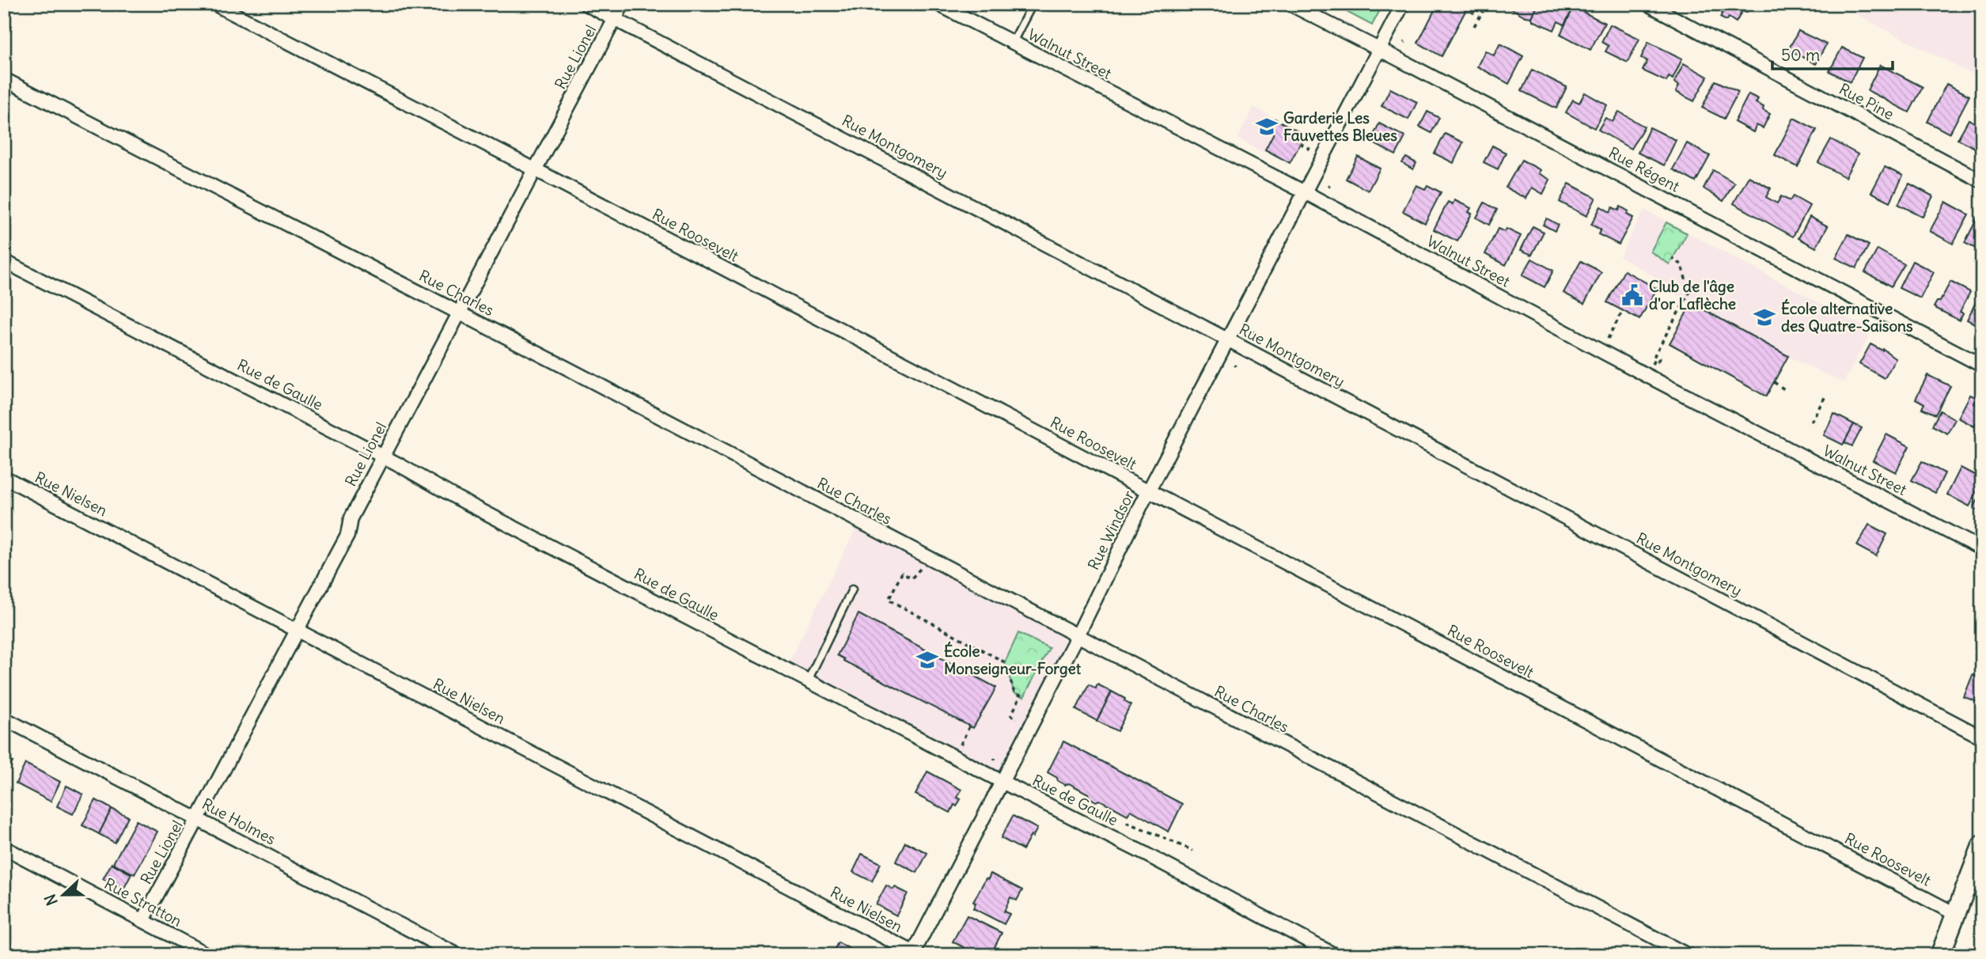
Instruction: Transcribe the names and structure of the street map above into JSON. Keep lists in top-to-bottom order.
{
  "streets": {
    "street": [
      "Walnut Street",
      "Rue Lionel",
      "Rue Pine",
      "Rue Montgomery",
      "Rue Régent",
      "Rue Roosevelt",
      "Rue Charles",
      "Rue de Gaulle",
      "Rue Nielsen",
      "Rue Windsor",
      "Rue Holmes",
      "Rue Stratton"
    ]
  },
  "crossings": [
    ["Walnut Street", "Rue Windsor"],
    ["Rue Lionel", "Rue Montgomery"],
    ["Rue Lionel", "Rue Roosevelt"],
    ["Rue Lionel", "Rue Charles"],
    ["Rue Lionel", "Rue de Gaulle"],
    ["Rue Lionel", "Rue Nielsen"],
    ["Rue Lionel", "Rue Holmes"],
    ["Rue Lionel", "Rue Stratton"],
    ["Rue Montgomery", "Rue Windsor"],
    ["Rue Régent", "Rue Windsor"],
    ["Rue Roosevelt", "Rue Windsor"],
    ["Rue Charles", "Rue Windsor"],
    ["Rue de Gaulle", "Rue Windsor"],
    ["Rue Nielsen", "Rue Windsor"]
  ],
  "places": {
    "school or university": ["Garderie Les Fauvettes Bleues", "École alternative des Quatre-Saisons", "École Monseigneur-Forget"],
    "public building": ["Club de l'âge d'or Laflèche"]
  },
  "scale_bar": "50 m",
  "north": "left"
}
